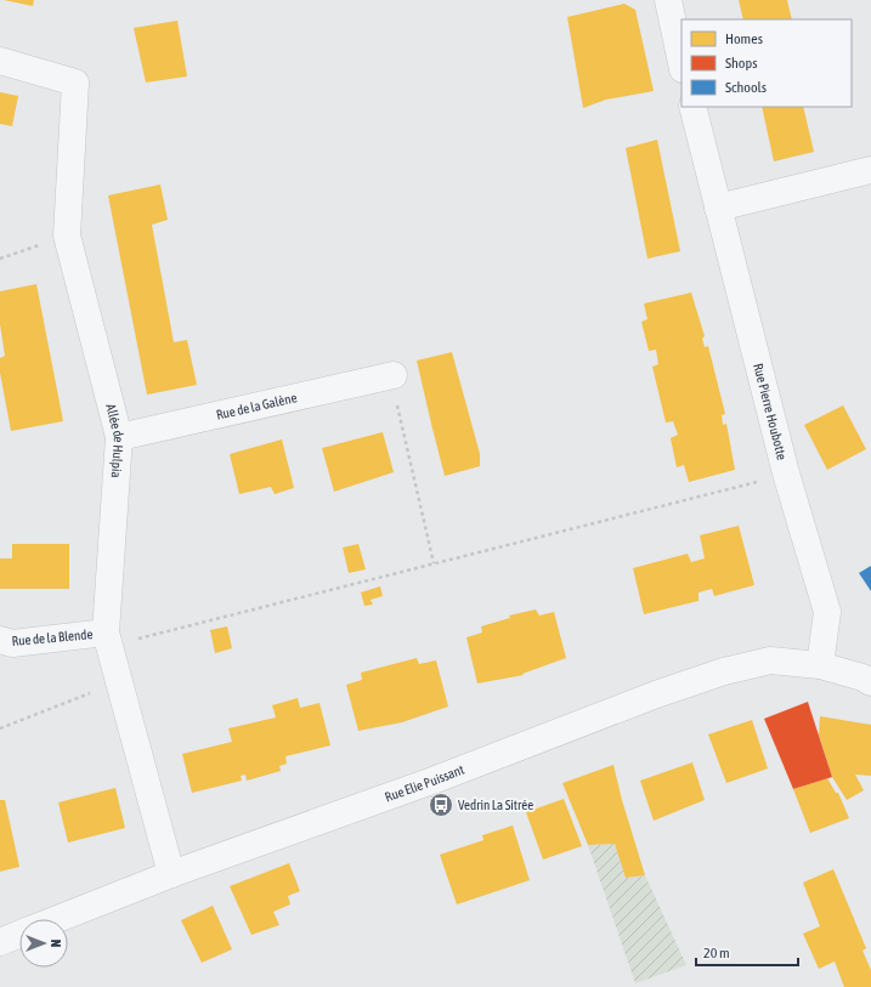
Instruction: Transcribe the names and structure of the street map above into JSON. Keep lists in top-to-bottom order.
{
  "streets": {
    "street": [
      "Rue de la Galène",
      "Rue Pierre Houbotte",
      "Allée de Hulpia",
      "Rue de la Blende",
      "Rue Elie Puissant"
    ]
  },
  "crossings": [
    ["Rue de la Galène", "Allée de Hulpia"],
    ["Rue Pierre Houbotte", "Rue Elie Puissant"],
    ["Allée de Hulpia", "Rue de la Blende"],
    ["Allée de Hulpia", "Rue Elie Puissant"]
  ],
  "places": {
    "bus stop": ["Vedrin La Sitrée"]
  },
  "legend": ["Homes", "Shops", "Schools"],
  "scale_bar": "20 m",
  "north": "right"
}
